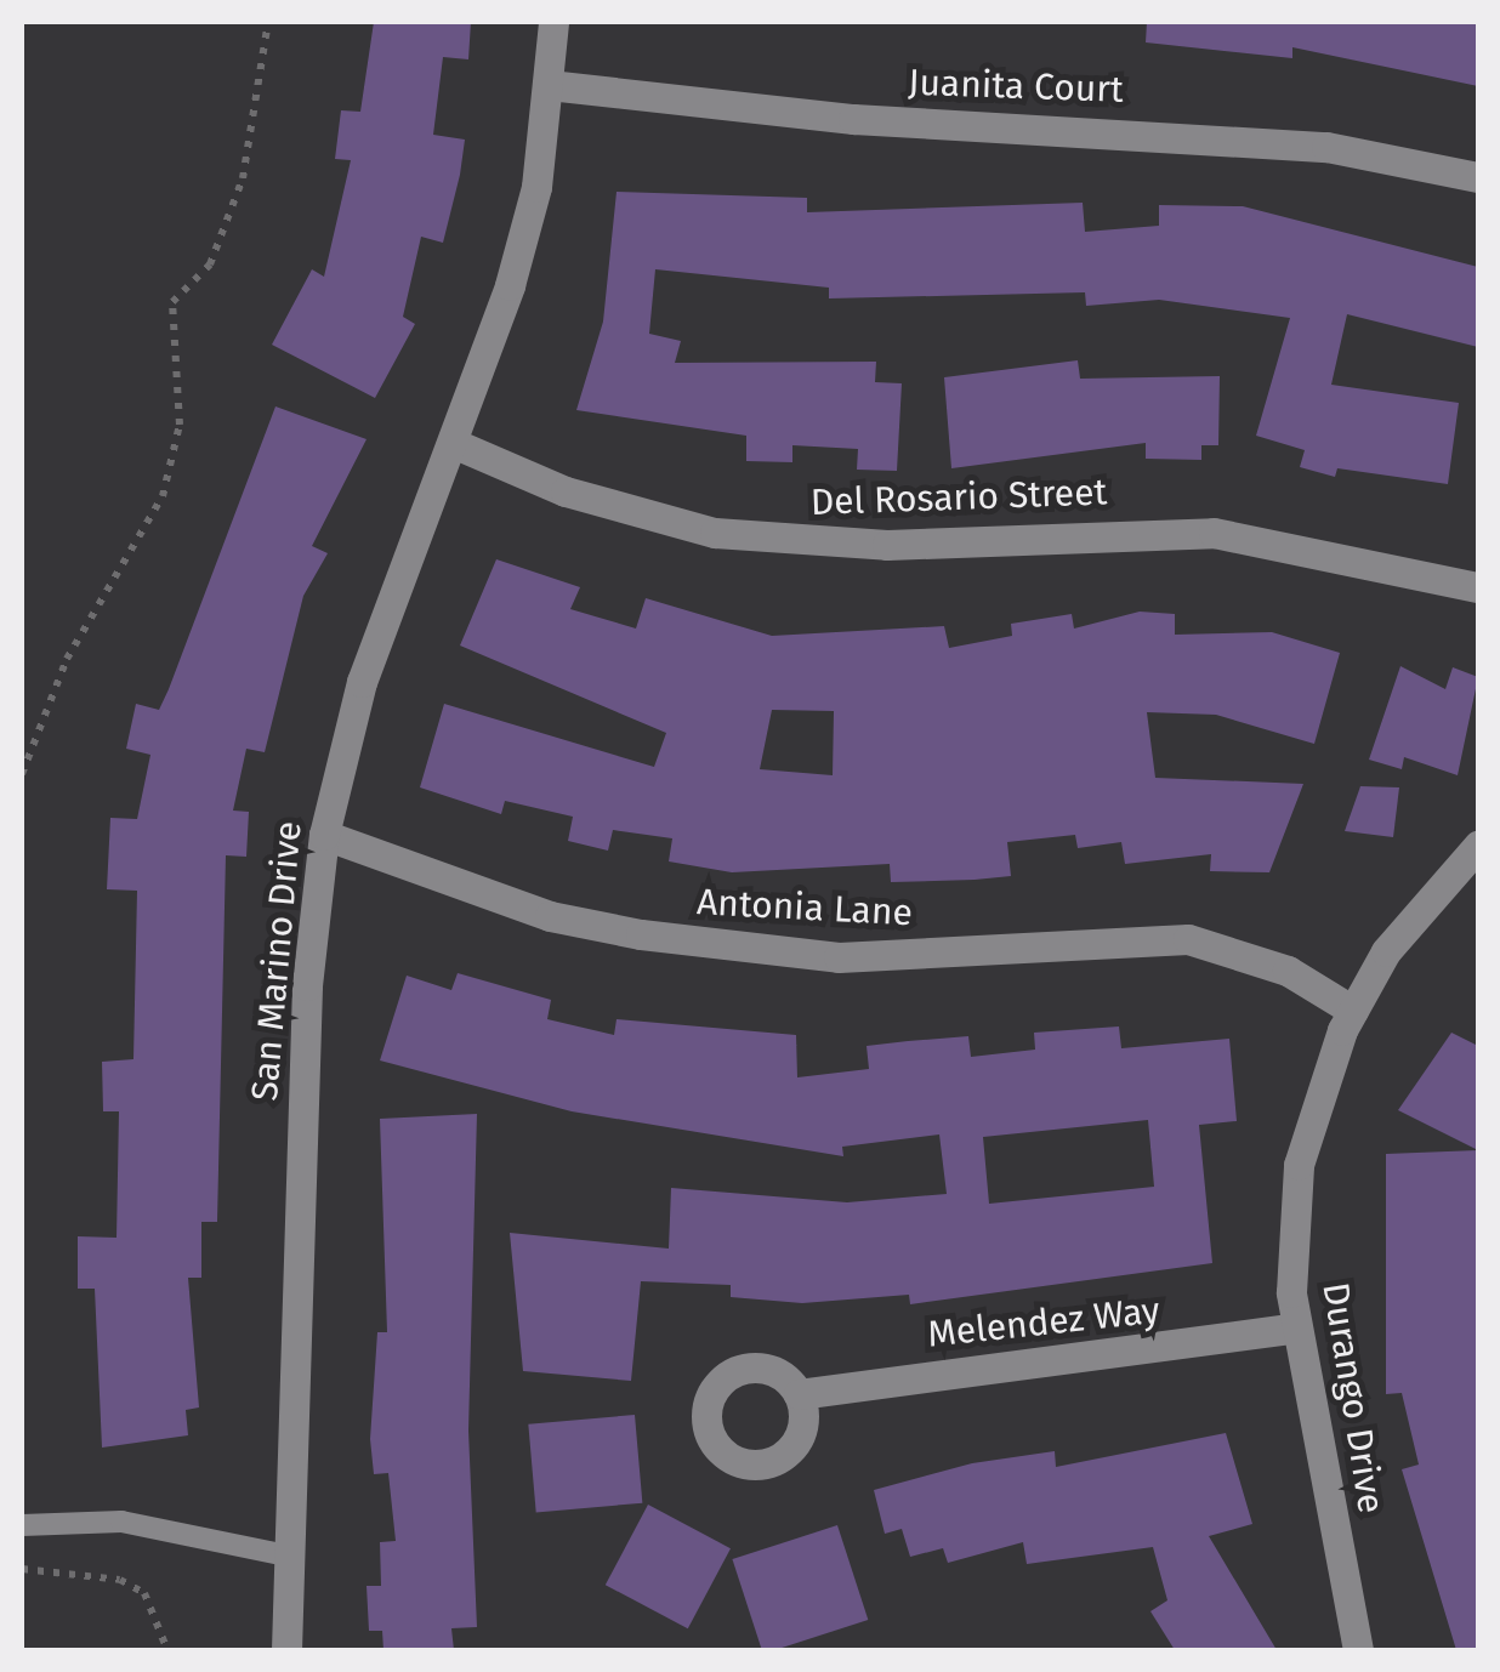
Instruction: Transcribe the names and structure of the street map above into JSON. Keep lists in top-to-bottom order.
{
  "streets": {
    "street": [
      "Juanita Court",
      "Del Rosario Street",
      "Antonia Lane",
      "San Marino Drive",
      "Melendez Way",
      "Durango Drive"
    ]
  },
  "crossings": [
    ["Juanita Court", "San Marino Drive"],
    ["Del Rosario Street", "San Marino Drive"],
    ["Antonia Lane", "San Marino Drive"],
    ["Antonia Lane", "Durango Drive"],
    ["Melendez Way", "Durango Drive"]
  ]
}
